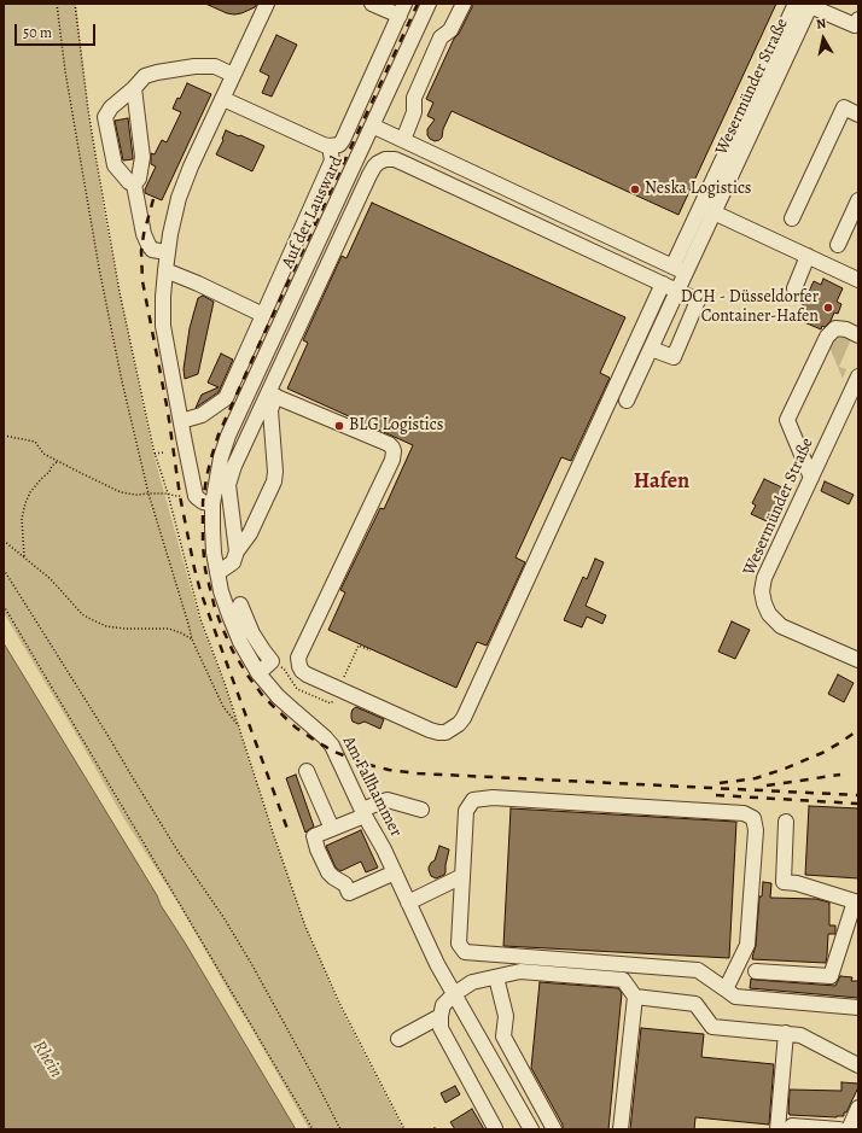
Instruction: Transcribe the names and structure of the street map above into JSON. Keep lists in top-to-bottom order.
{
  "streets": {
    "street": ["Wesermünder Straße", "Auf der Lausward", "Am Fallhammer"]
  },
  "crossings": [
    ["Auf der Lausward", "Am Fallhammer"]
  ],
  "districts": ["Hafen"],
  "water": ["Rhein"],
  "places": ["Neska Logistics", "DCH - Düsseldorfer Container-Hafen", "BLG Logistics"],
  "scale_bar": "50 m",
  "north": "top"
}
